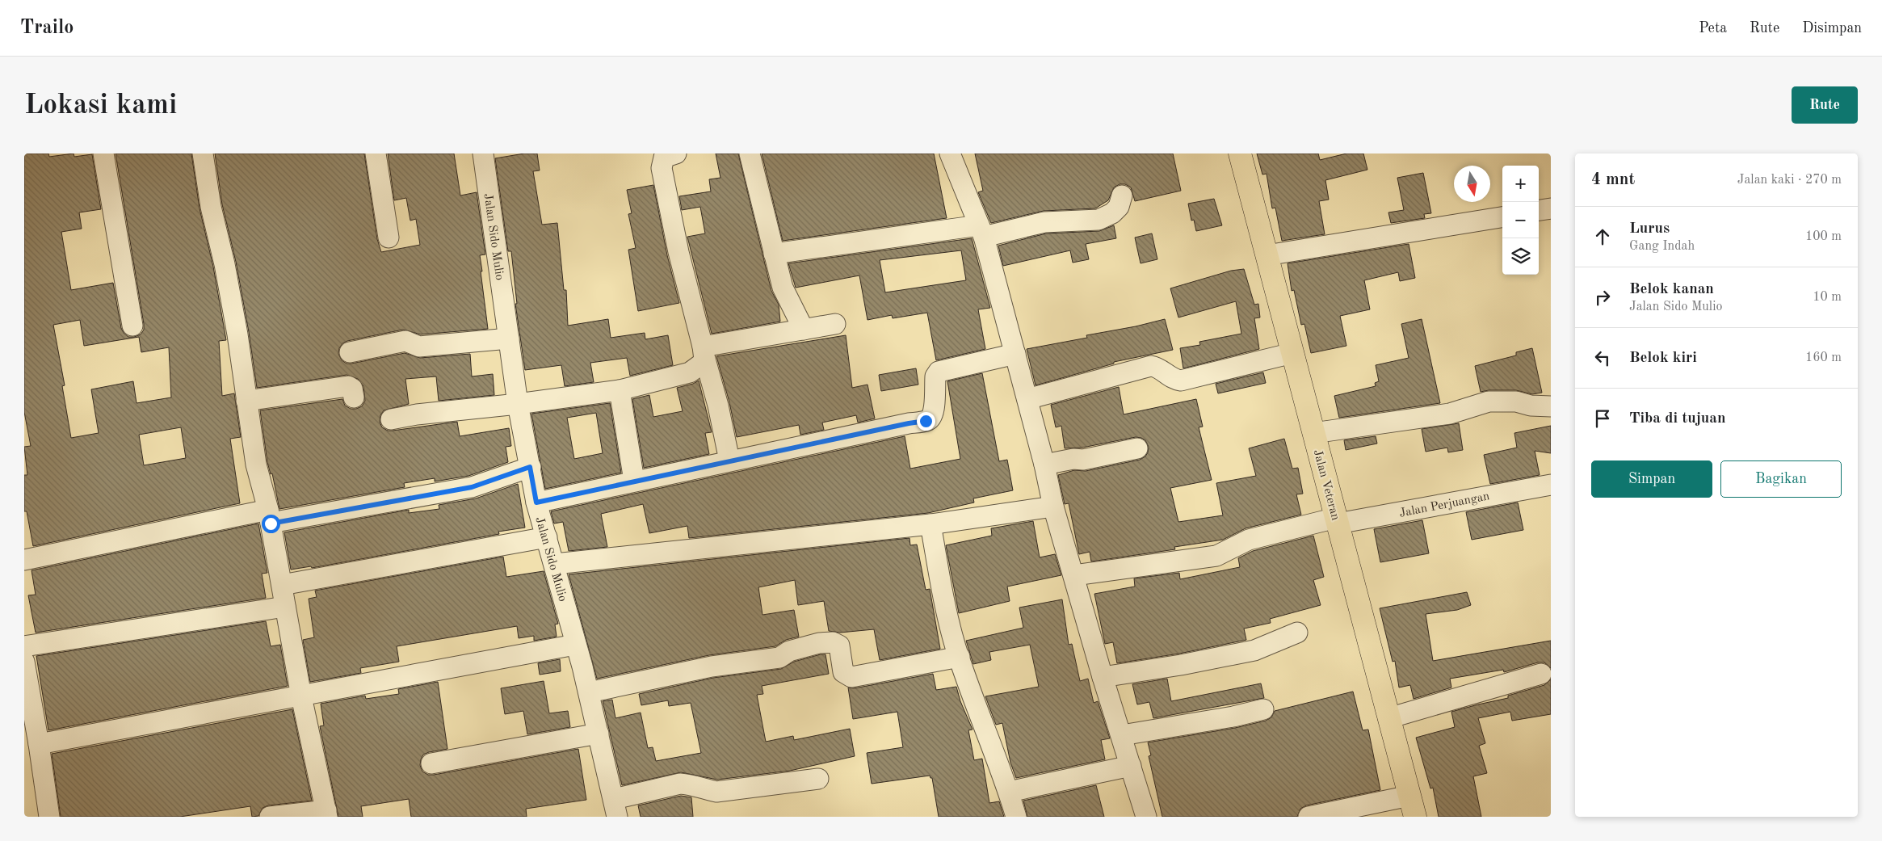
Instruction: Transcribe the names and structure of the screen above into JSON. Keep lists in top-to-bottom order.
{
  "streets": {
    "main road": ["Jalan Veteran"],
    "street": ["Jalan Sido Mulio", "Jalan Perjuangan"]
  },
  "crossings": [
    ["Jalan Veteran", "Jalan Perjuangan"]
  ],
  "north": "bottom",
  "page": {
    "header": "Trailo",
    "nav": ["Peta", "Rute", "Disimpan"],
    "buttons": [
      "Rute",
      ["Simpan", "Bagikan"]
    ],
    "title": "Lokasi kami",
    "heading": ["4 mnt", "Jalan kaki · 270 m"],
    "map_buttons": ["+", "−"],
    "list": [
      ["Lurus", "Gang Indah", "100 m"],
      ["Belok kanan", "Jalan Sido Mulio", "10 m"],
      ["Belok kiri", "160 m"],
      "Tiba di tujuan"
    ]
  }
}
